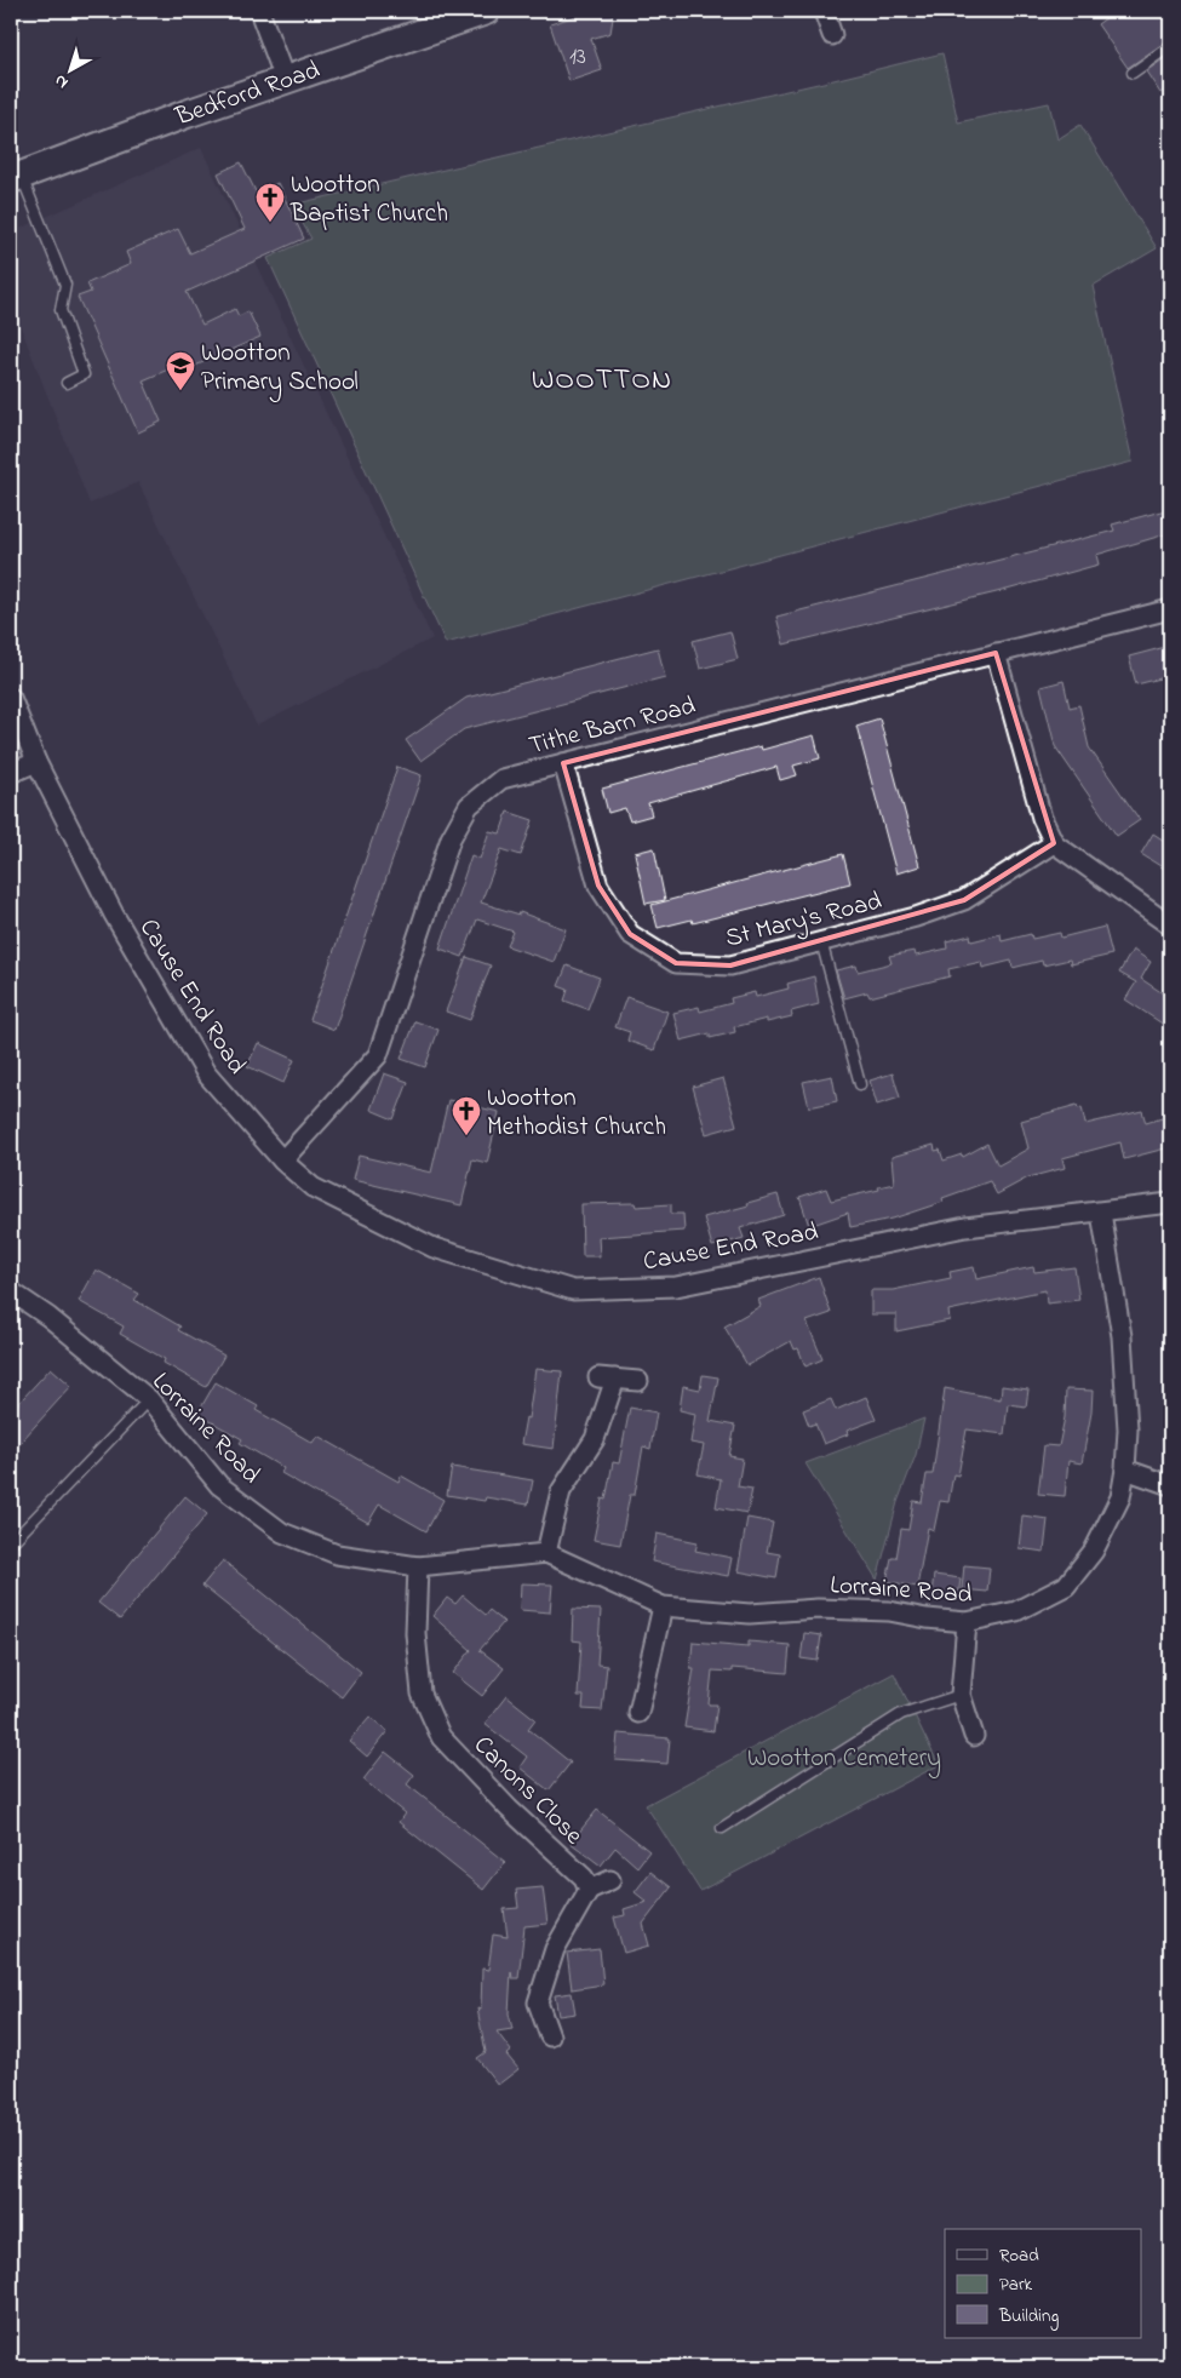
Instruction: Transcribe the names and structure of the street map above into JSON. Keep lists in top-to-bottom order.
{
  "streets": {
    "street": [
      "Bedford Road",
      "Tithe Barn Road",
      "St Mary's Road",
      "Cause End Road",
      "Lorraine Road",
      "Canons Close"
    ]
  },
  "crossings": [
    ["Tithe Barn Road", "St Mary's Road"],
    ["Tithe Barn Road", "Cause End Road"],
    ["Cause End Road", "Lorraine Road"],
    ["Lorraine Road", "Canons Close"]
  ],
  "districts": ["WOOTTON"],
  "parks": ["Wootton Cemetery"],
  "places": {
    "church": ["Wootton Baptist Church", "Wootton Methodist Church"],
    "school or university": ["Wootton Primary School"]
  },
  "house_numbers": ["13"],
  "legend": ["Road", "Park", "Building"],
  "north": "bottom left"
}
